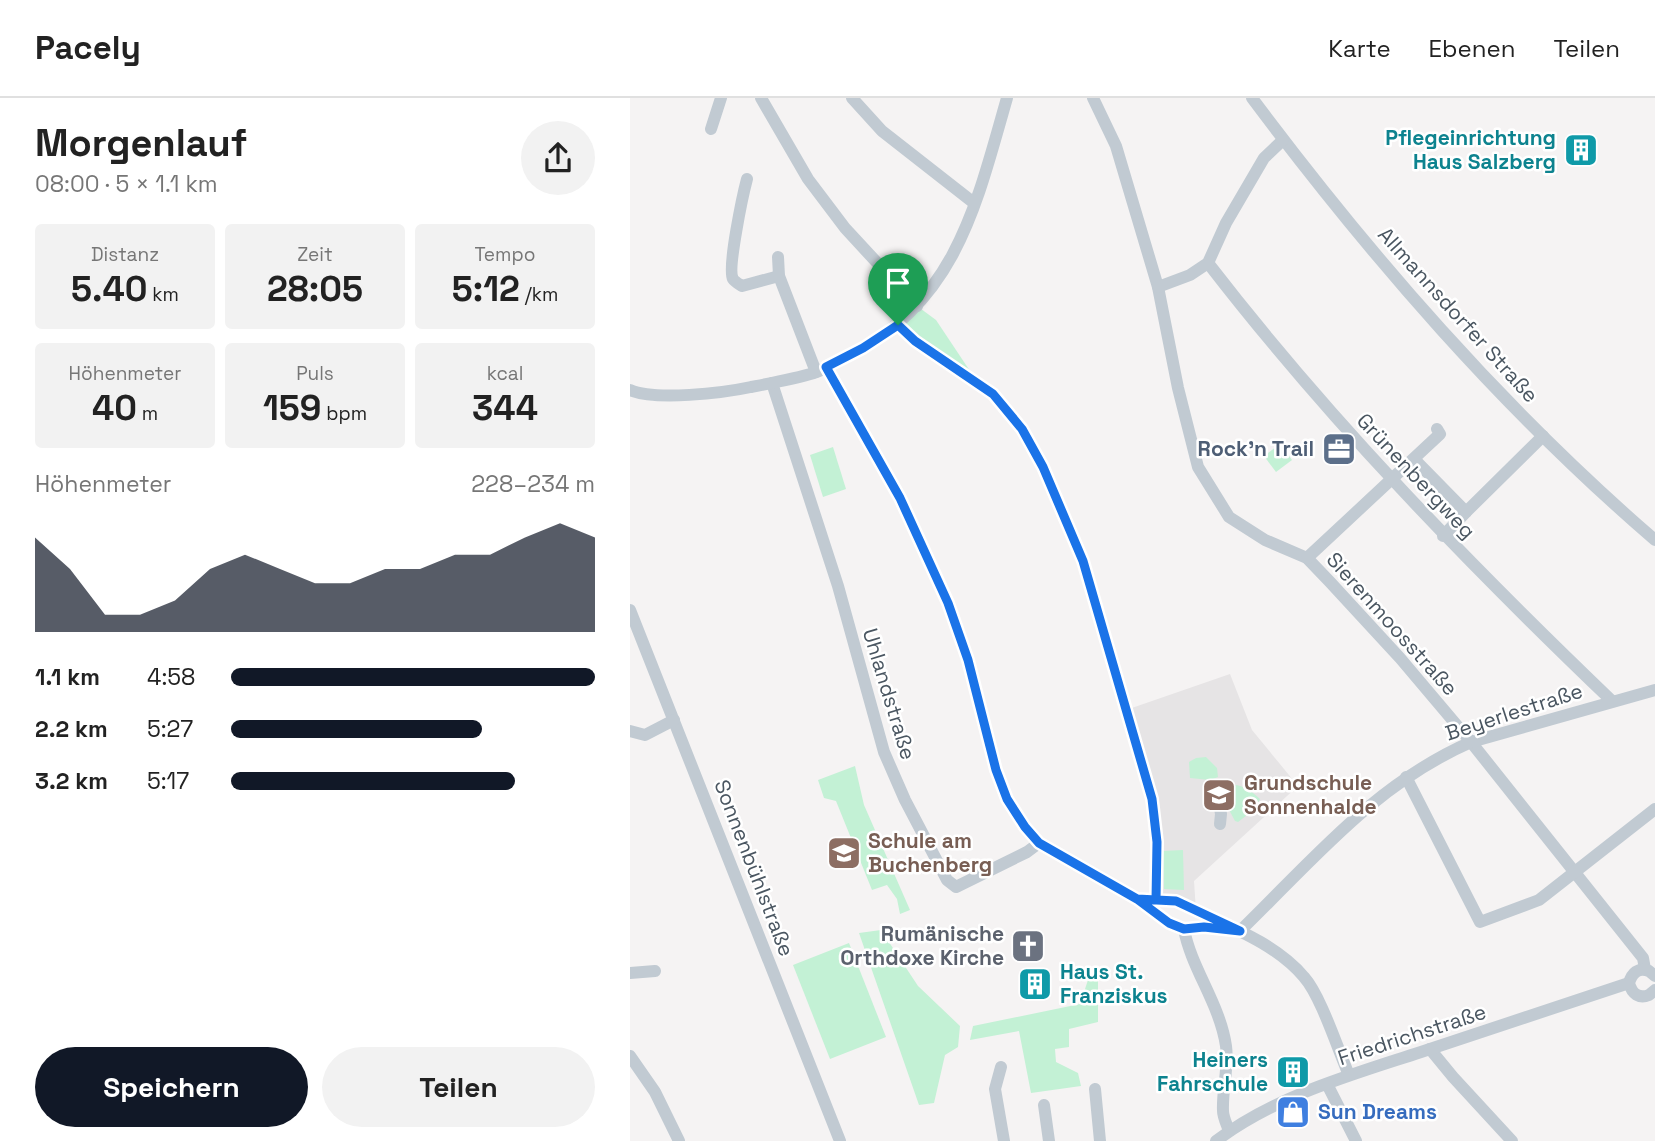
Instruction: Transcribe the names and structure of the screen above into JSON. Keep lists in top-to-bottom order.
{
  "streets": {
    "street": [
      "Allmannsdorfer Straße",
      "Grünenbergweg",
      "Sierenmoosstraße",
      "Uhlandstraße",
      "Beyerlestraße",
      "Sonnenbühlstraße",
      "Friedrichstraße"
    ]
  },
  "crossings": [
    ["Grünenbergweg", "Beyerlestraße"],
    ["Sierenmoosstraße", "Beyerlestraße"],
    ["Sierenmoosstraße", "Friedrichstraße"]
  ],
  "places": {
    "building": ["Pflegeinrichtung Haus Salzberg", "Haus St. Franziskus", "Heiners Fahrschule"],
    "office": ["Rock'n Trail"],
    "school or university": ["Grundschule Sonnenhalde", "Schule am Buchenberg"],
    "church": ["Rumänische Orthdoxe Kirche"],
    "shop": ["Sun Dreams"]
  },
  "page": {
    "header": "Pacely",
    "nav": ["Karte", "Ebenen", "Teilen"],
    "heading": ["Morgenlauf", "08:00 · 5 × 1.1 km"],
    "stats": [
      ["Distanz", "5.40 km"],
      ["Zeit", "28:05"],
      ["Tempo", "5:12 /km"],
      ["Höhenmeter", "40 m"],
      ["Puls", "159 bpm"],
      ["kcal", "344"]
    ],
    "chart": ["Höhenmeter", "228–234 m"],
    "list": [
      {
        "name": "1.1 km",
        "note": "4:58"
      },
      {
        "name": "2.2 km",
        "note": "5:27"
      },
      {
        "name": "3.2 km",
        "note": "5:17"
      }
    ],
    "buttons": ["Speichern", "Teilen"]
  }
}
